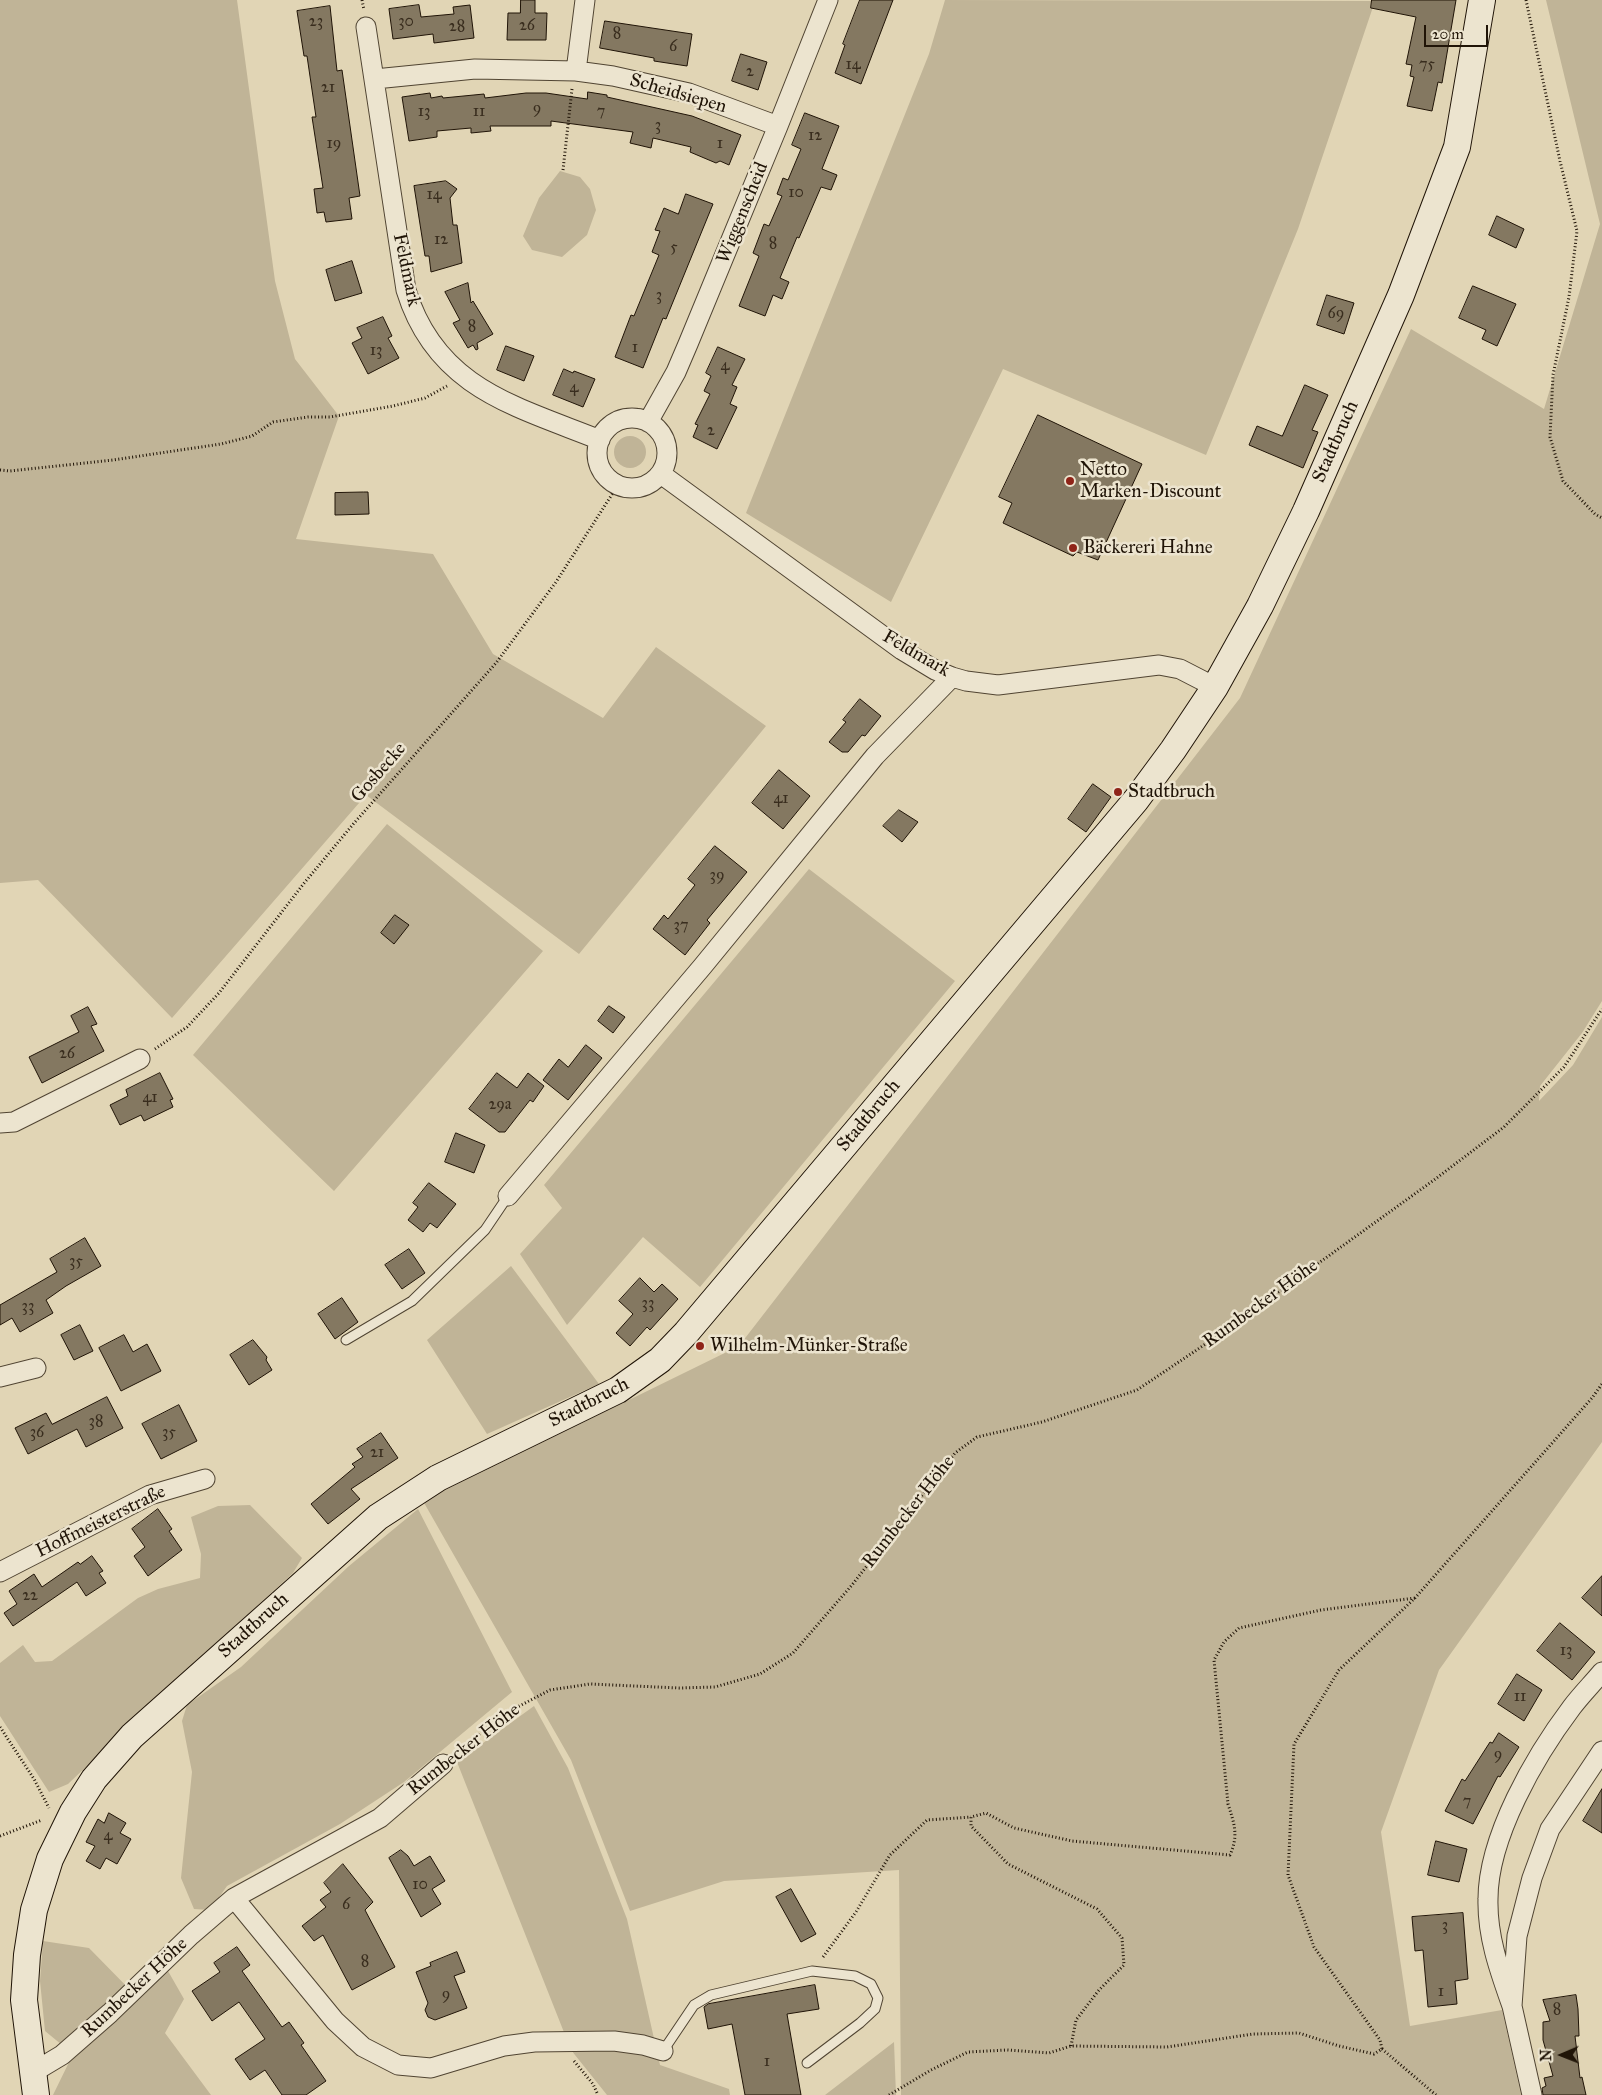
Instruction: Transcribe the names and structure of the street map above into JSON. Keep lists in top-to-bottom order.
{
  "streets": {
    "street": [
      "Scheidsiepen",
      "Wiggenscheid",
      "Feldmark",
      "Stadtbruch",
      "Rumbecker Höhe",
      "Hoffmeisterstraße"
    ],
    "path": ["Gosbecke"]
  },
  "crossings": [
    ["Scheidsiepen", "Wiggenscheid"],
    ["Scheidsiepen", "Feldmark"],
    ["Wiggenscheid", "Feldmark"],
    ["Wiggenscheid", "Gosbecke"],
    ["Feldmark", "Stadtbruch"],
    ["Feldmark", "Gosbecke"],
    ["Stadtbruch", "Rumbecker Höhe"]
  ],
  "places": [
    "Netto Marken-Discount",
    "Bäckereri Hahne",
    "Stadtbruch",
    "Wilhelm-Münker-Straße"
  ],
  "house_numbers": [
    "23",
    "30",
    "26",
    "28",
    "8",
    "6",
    "14",
    "75",
    "2",
    "21",
    "9",
    "13",
    "11",
    "7",
    "3",
    "12",
    "19",
    "1",
    "10",
    "14",
    "12",
    "8",
    "5",
    "3",
    "69",
    "8",
    "1",
    "13",
    "4",
    "4",
    "2",
    "41",
    "39",
    "37",
    "26",
    "41",
    "29a",
    "35",
    "33",
    "33",
    "38",
    "36",
    "35",
    "21",
    "22",
    "13",
    "11",
    "9",
    "7",
    "4",
    "10",
    "6",
    "3",
    "8",
    "1",
    "9",
    "8",
    "1"
  ],
  "scale_bar": "20 m",
  "north": "left"
}
